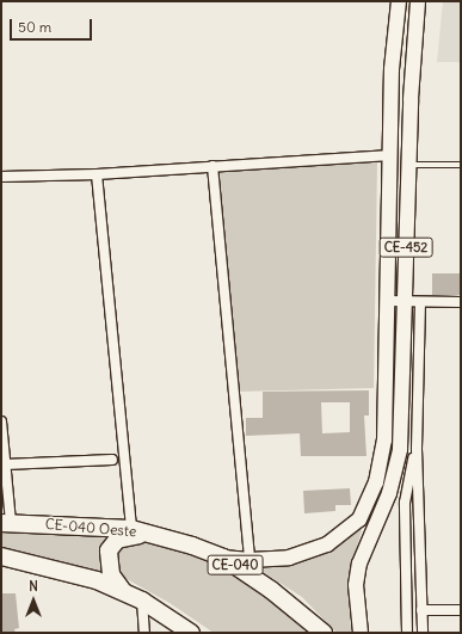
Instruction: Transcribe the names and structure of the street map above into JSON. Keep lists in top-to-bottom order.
{
  "streets": {
    "highway": ["CE-040 Oeste", "CE-040"],
    "main road": ["CE-452"]
  },
  "crossings": [
    ["CE-452", "CE-040 Oeste"]
  ],
  "scale_bar": "50 m",
  "north": "top"
}
